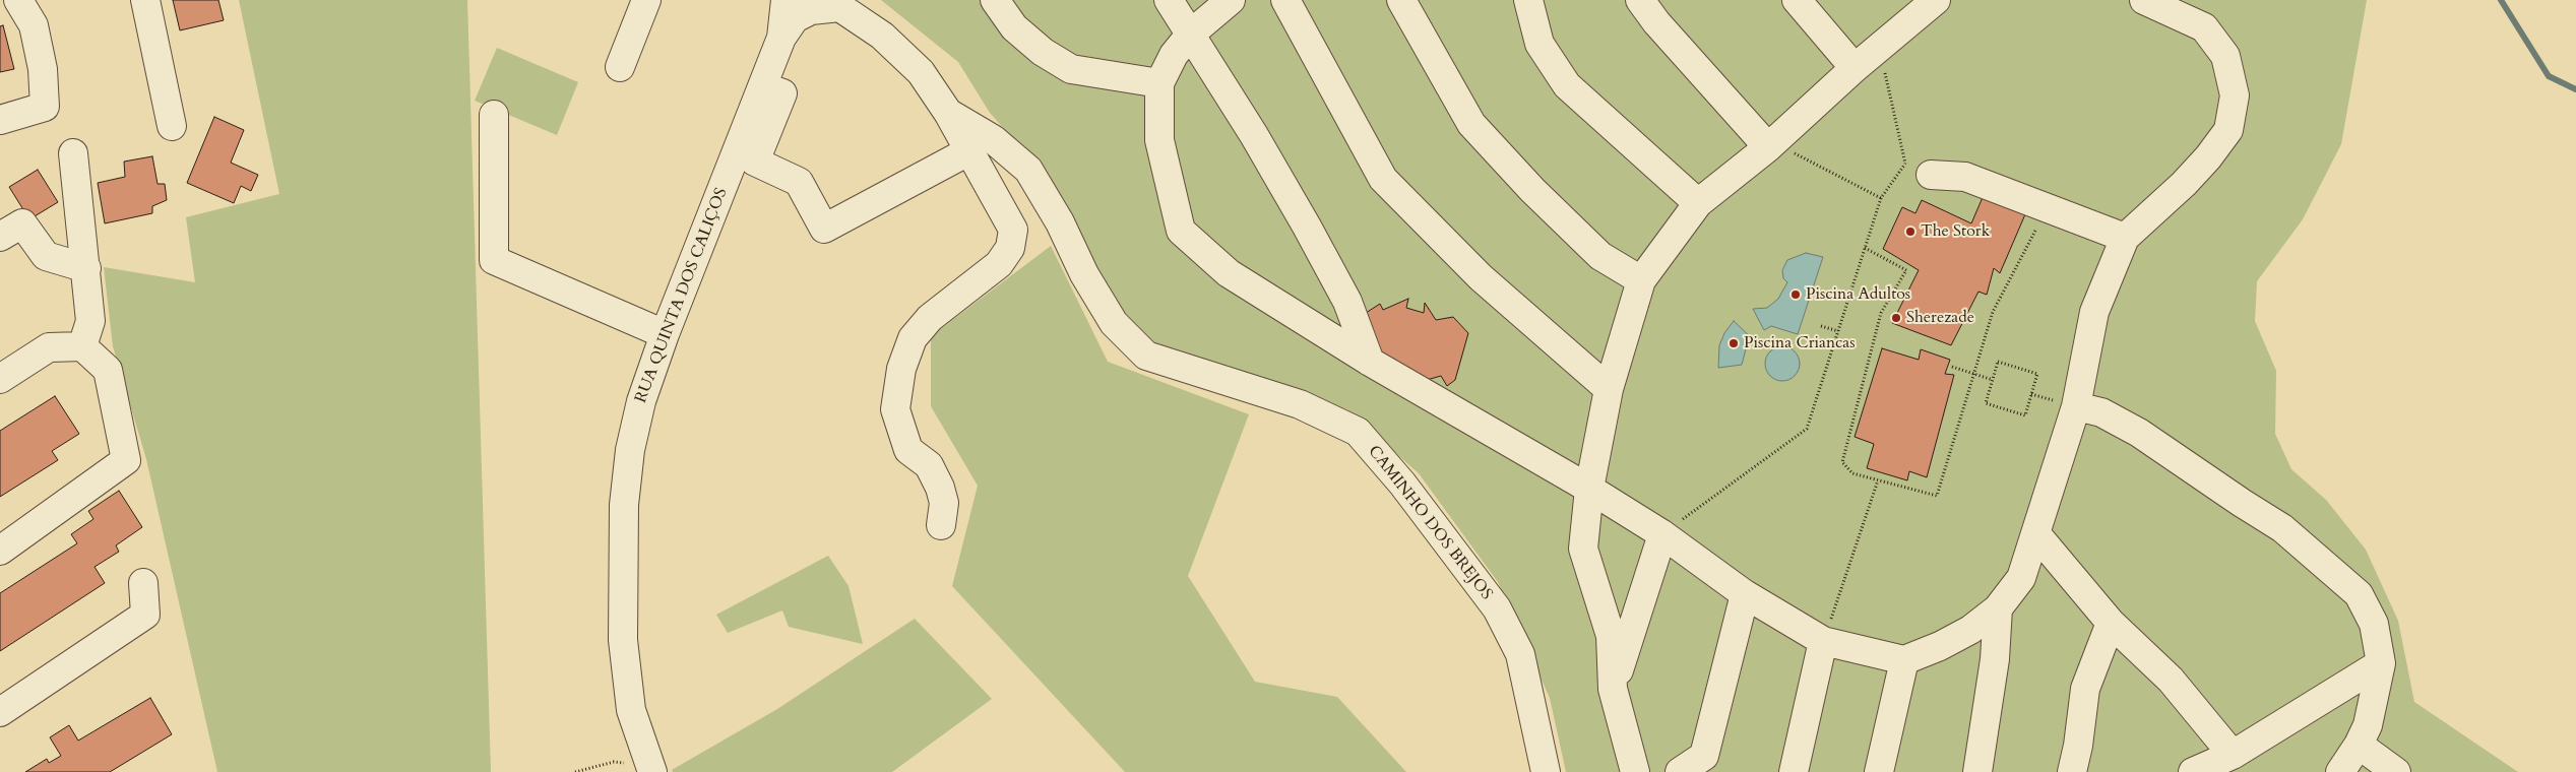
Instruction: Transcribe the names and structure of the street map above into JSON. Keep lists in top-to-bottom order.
{
  "streets": {
    "street": ["RUA QUINTA DOS CALIÇOS", "CAMINHO DOS BREJOS"]
  },
  "places": [
    "The Stork",
    "Piscina Adultos",
    "Sherezade",
    "Piscina Criancas"
  ]
}
